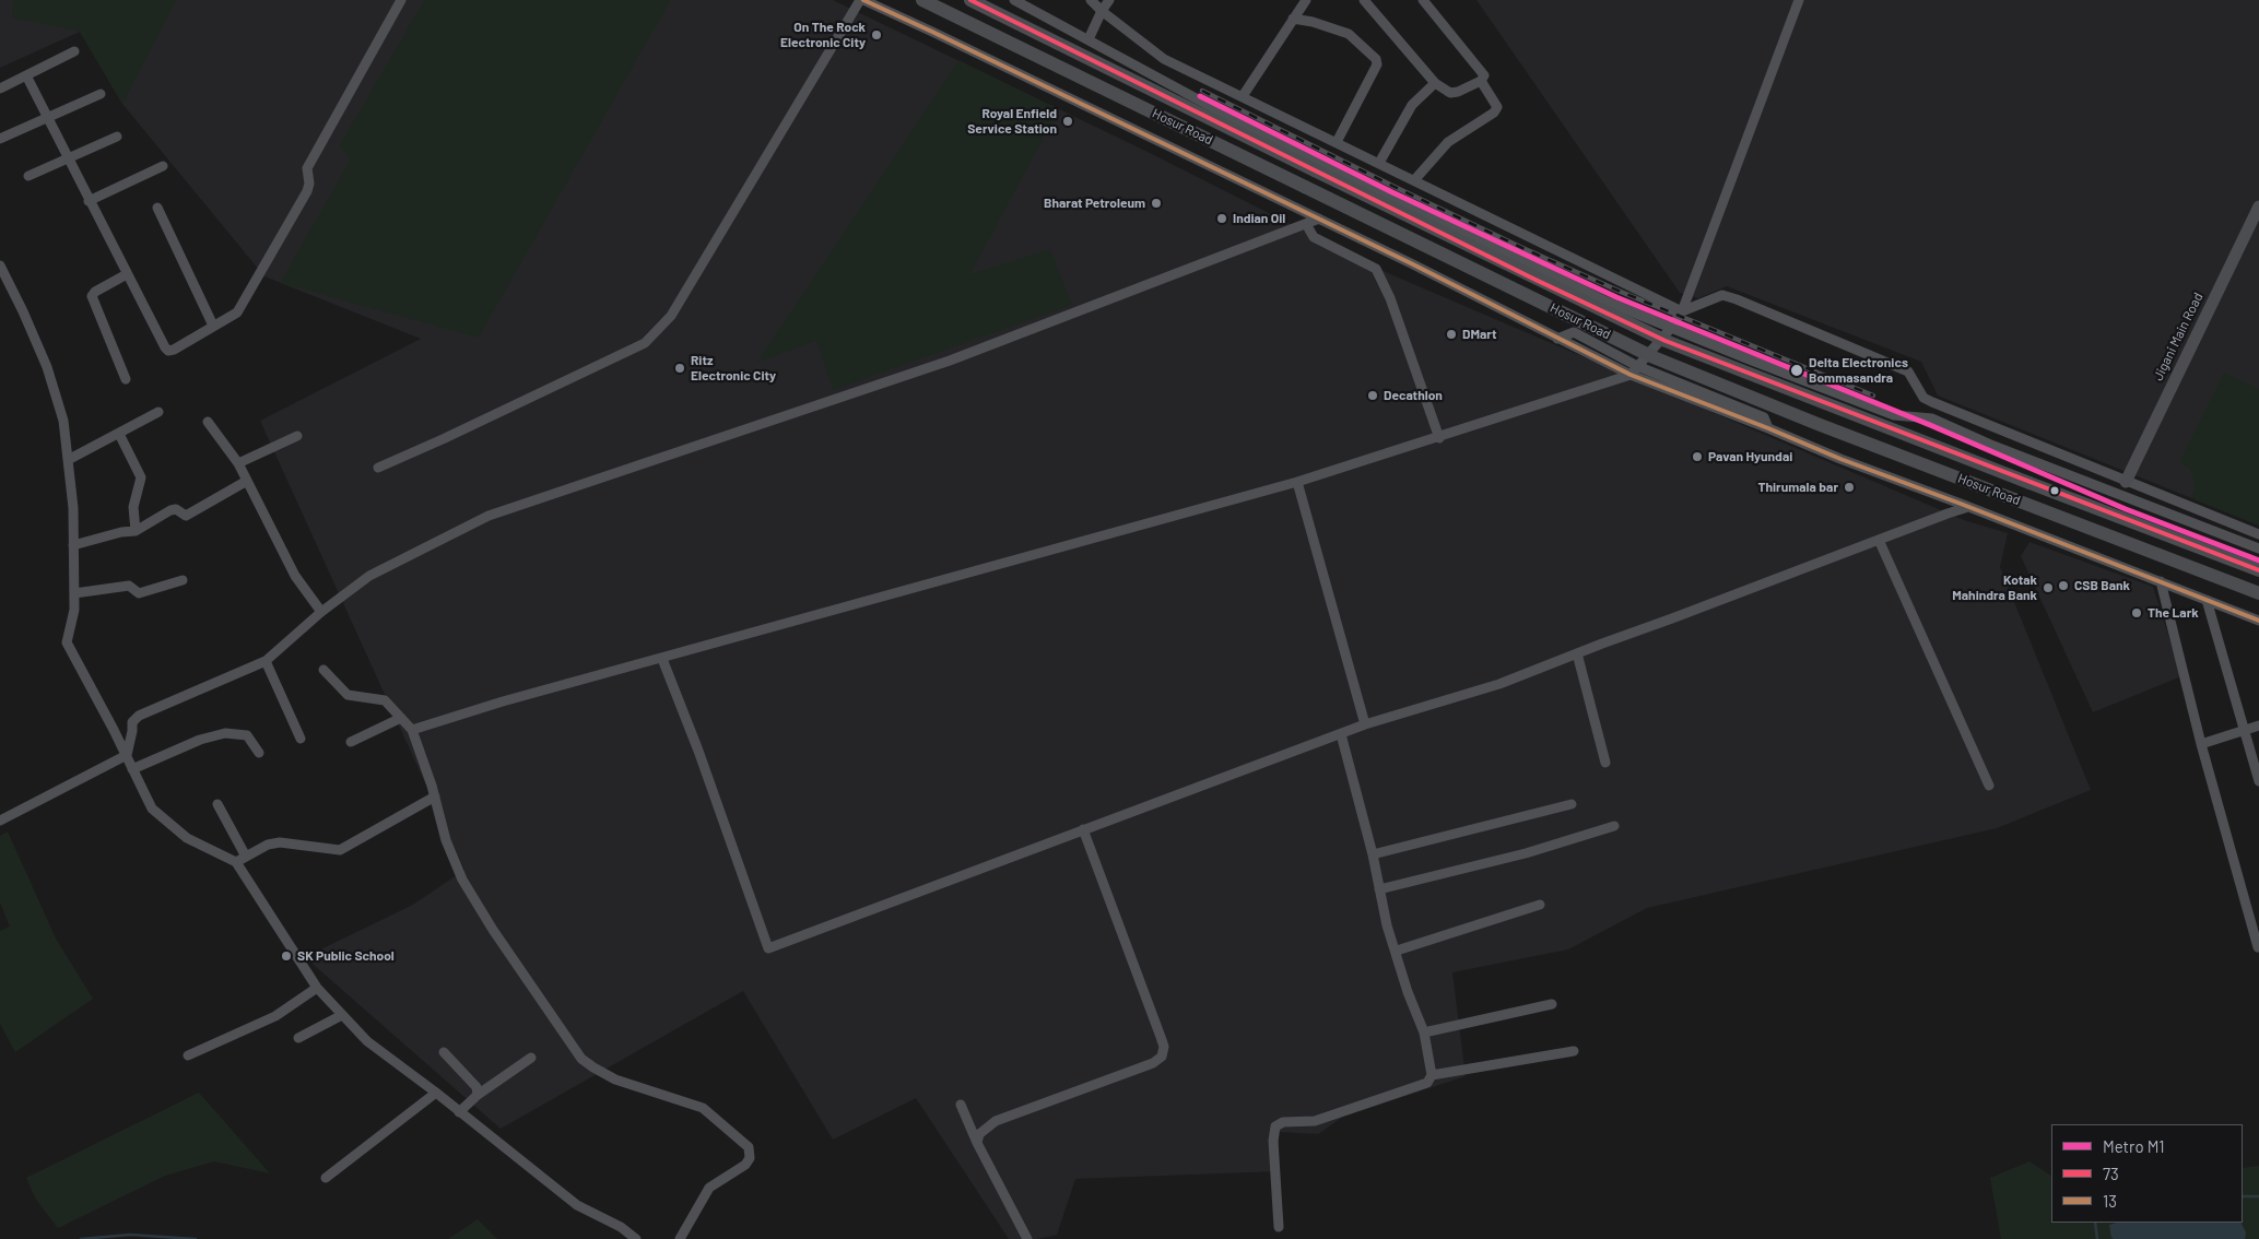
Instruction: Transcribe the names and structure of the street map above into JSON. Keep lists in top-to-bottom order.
{
  "streets": {
    "highway": ["Hosur Road"],
    "main road": ["Jigani Main Road"]
  },
  "places": [
    "On The Rock Electronic City",
    "Royal Enfield Service Station",
    "Bharat Petroleum",
    "Indian Oil",
    "DMart",
    "Ritz Electronic City",
    "Delta Electronics Bommasandra",
    "Decathlon",
    "Pavan Hyundai",
    "Thirumala bar",
    "CSB Bank",
    "Kotak Mahindra Bank",
    "The Lark",
    "SK Public School"
  ],
  "lines": ["transit line 73", "transit line 13", "metro line M1"],
  "legend": ["Metro M1", "73", "13"]
}
